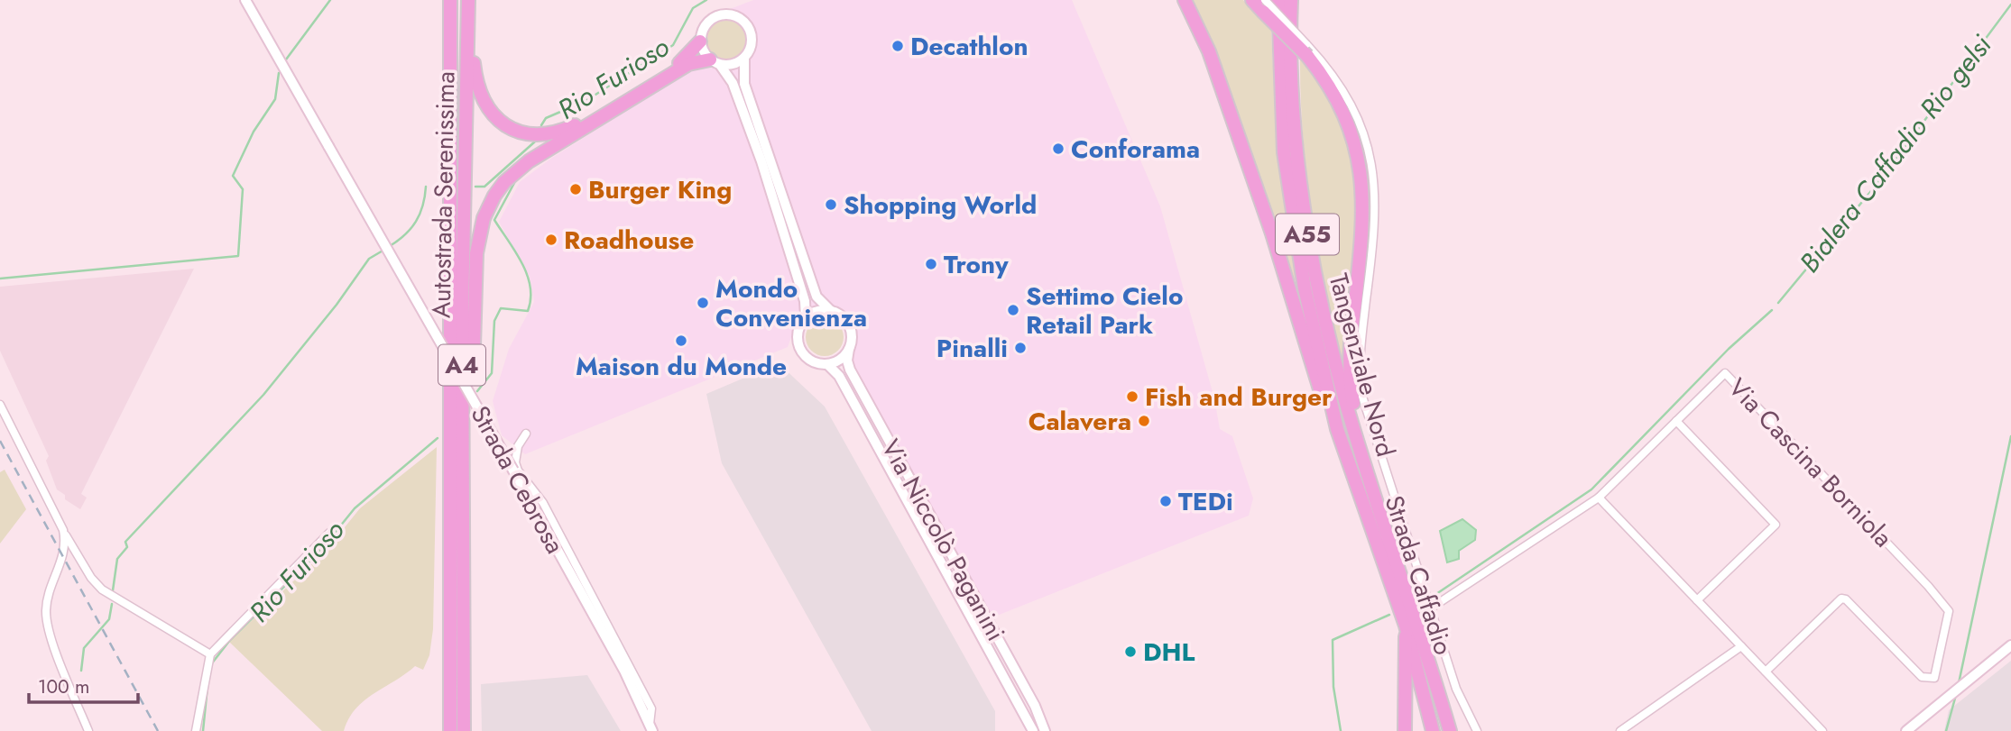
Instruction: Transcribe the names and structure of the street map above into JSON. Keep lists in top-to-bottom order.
{
  "streets": {
    "highway": [
      "Autostrada Serenissima",
      "A55",
      "A4",
      "Tangenziale Nord"
    ],
    "street": [
      "Via Cascina Borniola",
      "Strada Cebrosa",
      "Via Niccolò Paganini",
      "Strada Caffadio"
    ]
  },
  "crossings": [
    ["A55", "Tangenziale Nord"],
    ["A55", "Strada Caffadio"],
    ["Via Cascina Borniola", "Strada Caffadio"]
  ],
  "water": ["Rio Furioso", "Bialera Caffadio Rio gelsi"],
  "places": [
    "Decathlon",
    "Conforama",
    "Burger King",
    "Shopping World",
    "Roadhouse",
    "Trony",
    "Mondo Convenienza",
    "Settimo Cielo Retail Park",
    "Maison du Monde",
    "Pinalli",
    "Fish and Burger",
    "Calavera",
    "TEDi",
    "DHL"
  ],
  "scale_bar": "100 m"
}
